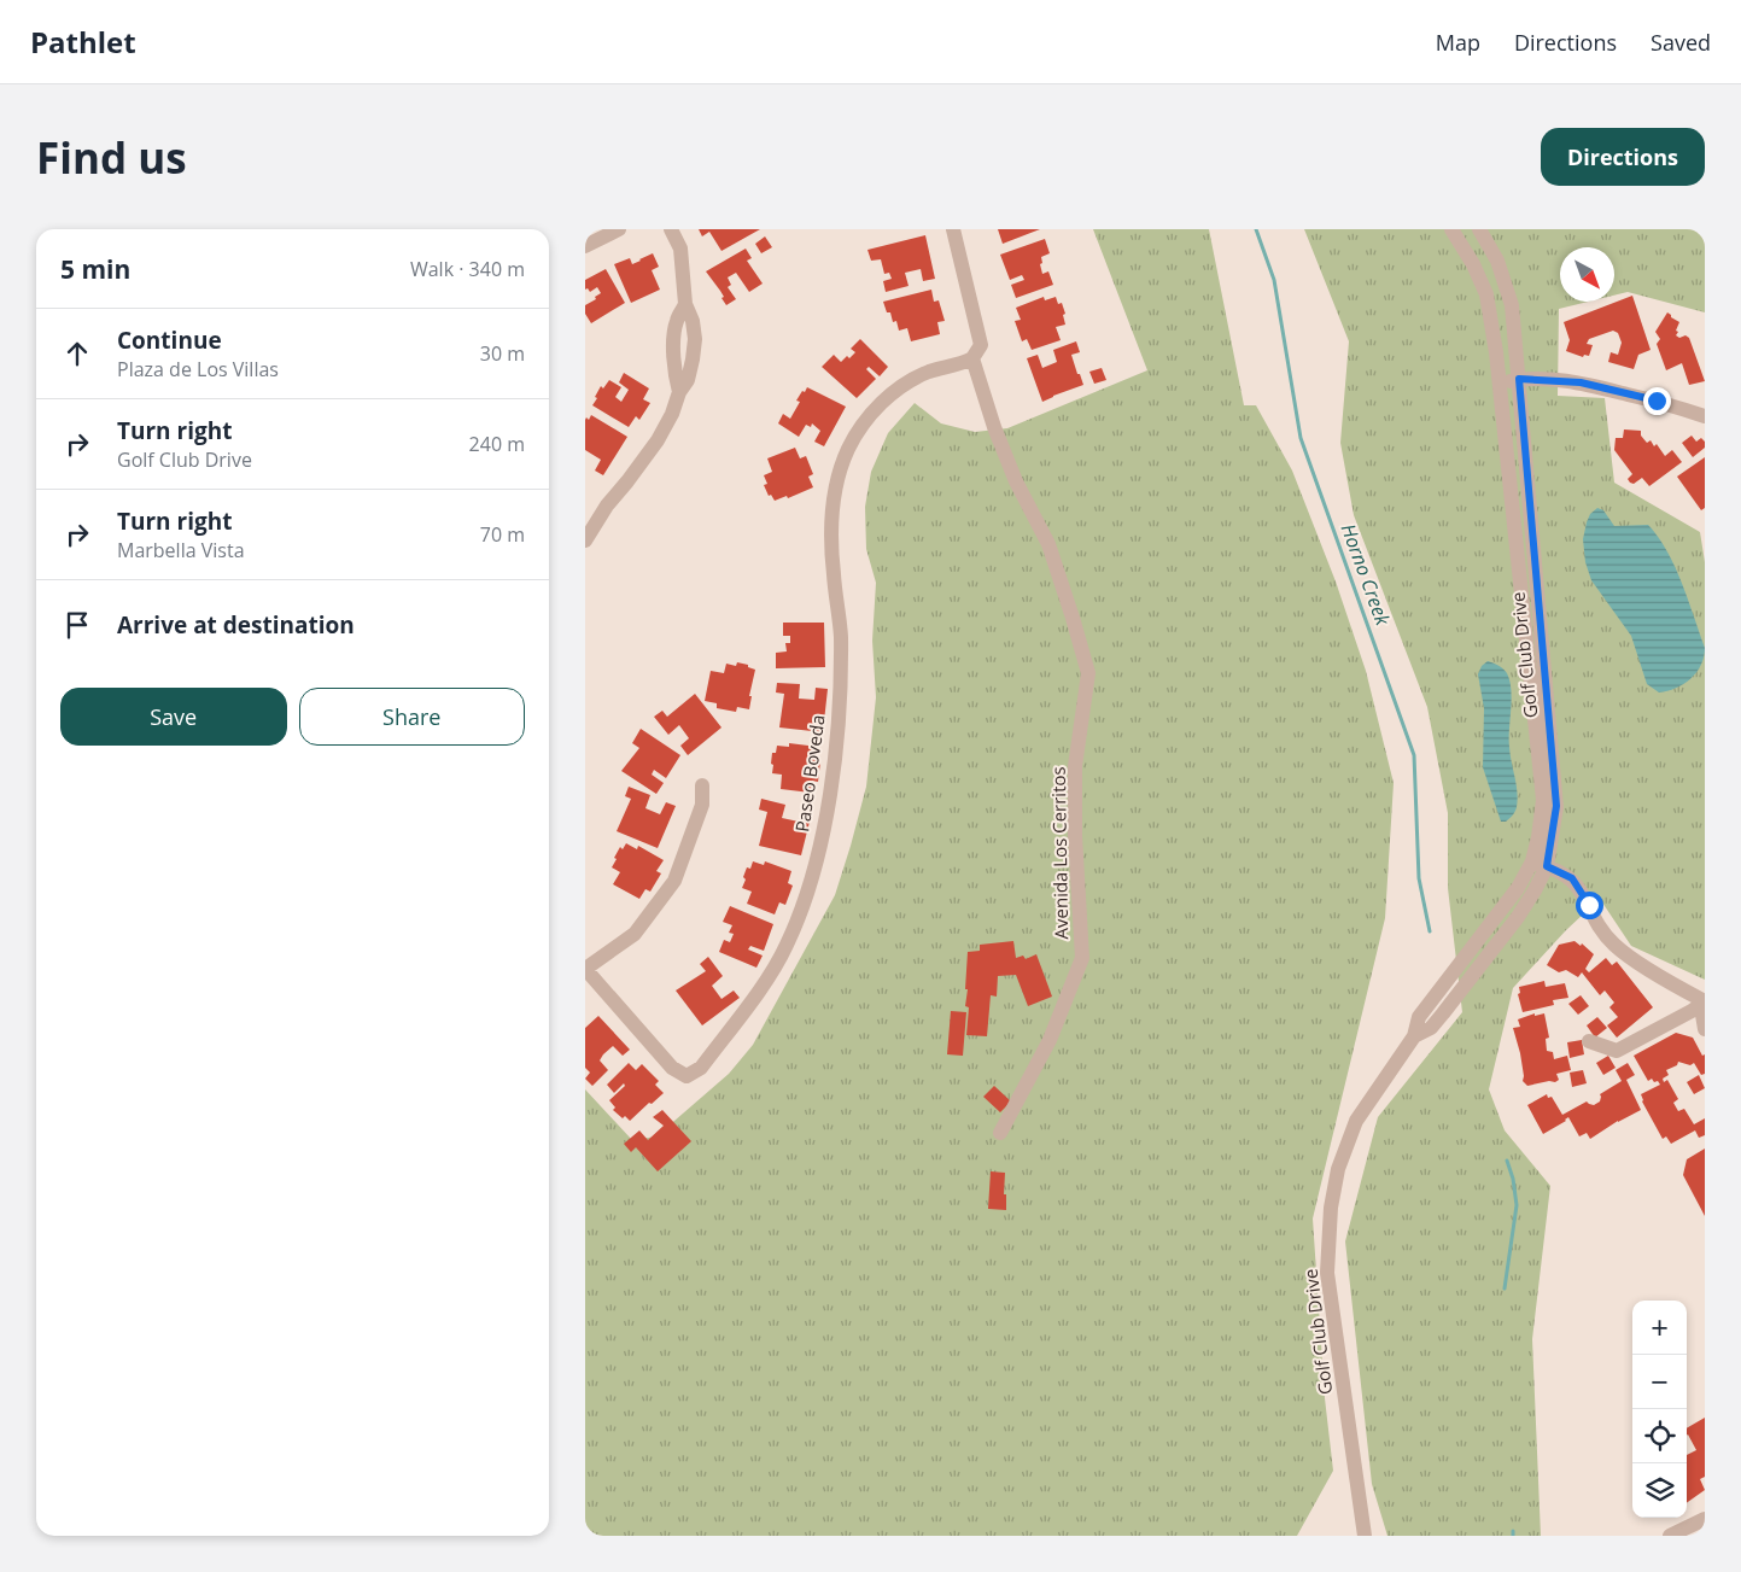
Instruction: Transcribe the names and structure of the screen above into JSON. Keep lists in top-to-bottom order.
{
  "streets": {
    "street": ["Golf Club Drive", "Paseo Boveda", "Avenida Los Cerritos"]
  },
  "crossings": [
    ["Paseo Boveda", "Avenida Los Cerritos"]
  ],
  "water": ["Horno Creek"],
  "north": "bottom right",
  "page": {
    "header": "Pathlet",
    "nav": ["Map", "Directions", "Saved"],
    "buttons": [
      "Directions",
      ["Save", "Share"]
    ],
    "title": "Find us",
    "heading": ["5 min", "Walk · 340 m"],
    "list": [
      ["Continue", "Plaza de Los Villas", "30 m"],
      ["Turn right", "Golf Club Drive", "240 m"],
      ["Turn right", "Marbella Vista", "70 m"],
      "Arrive at destination"
    ],
    "map_buttons": ["+", "−"]
  }
}
